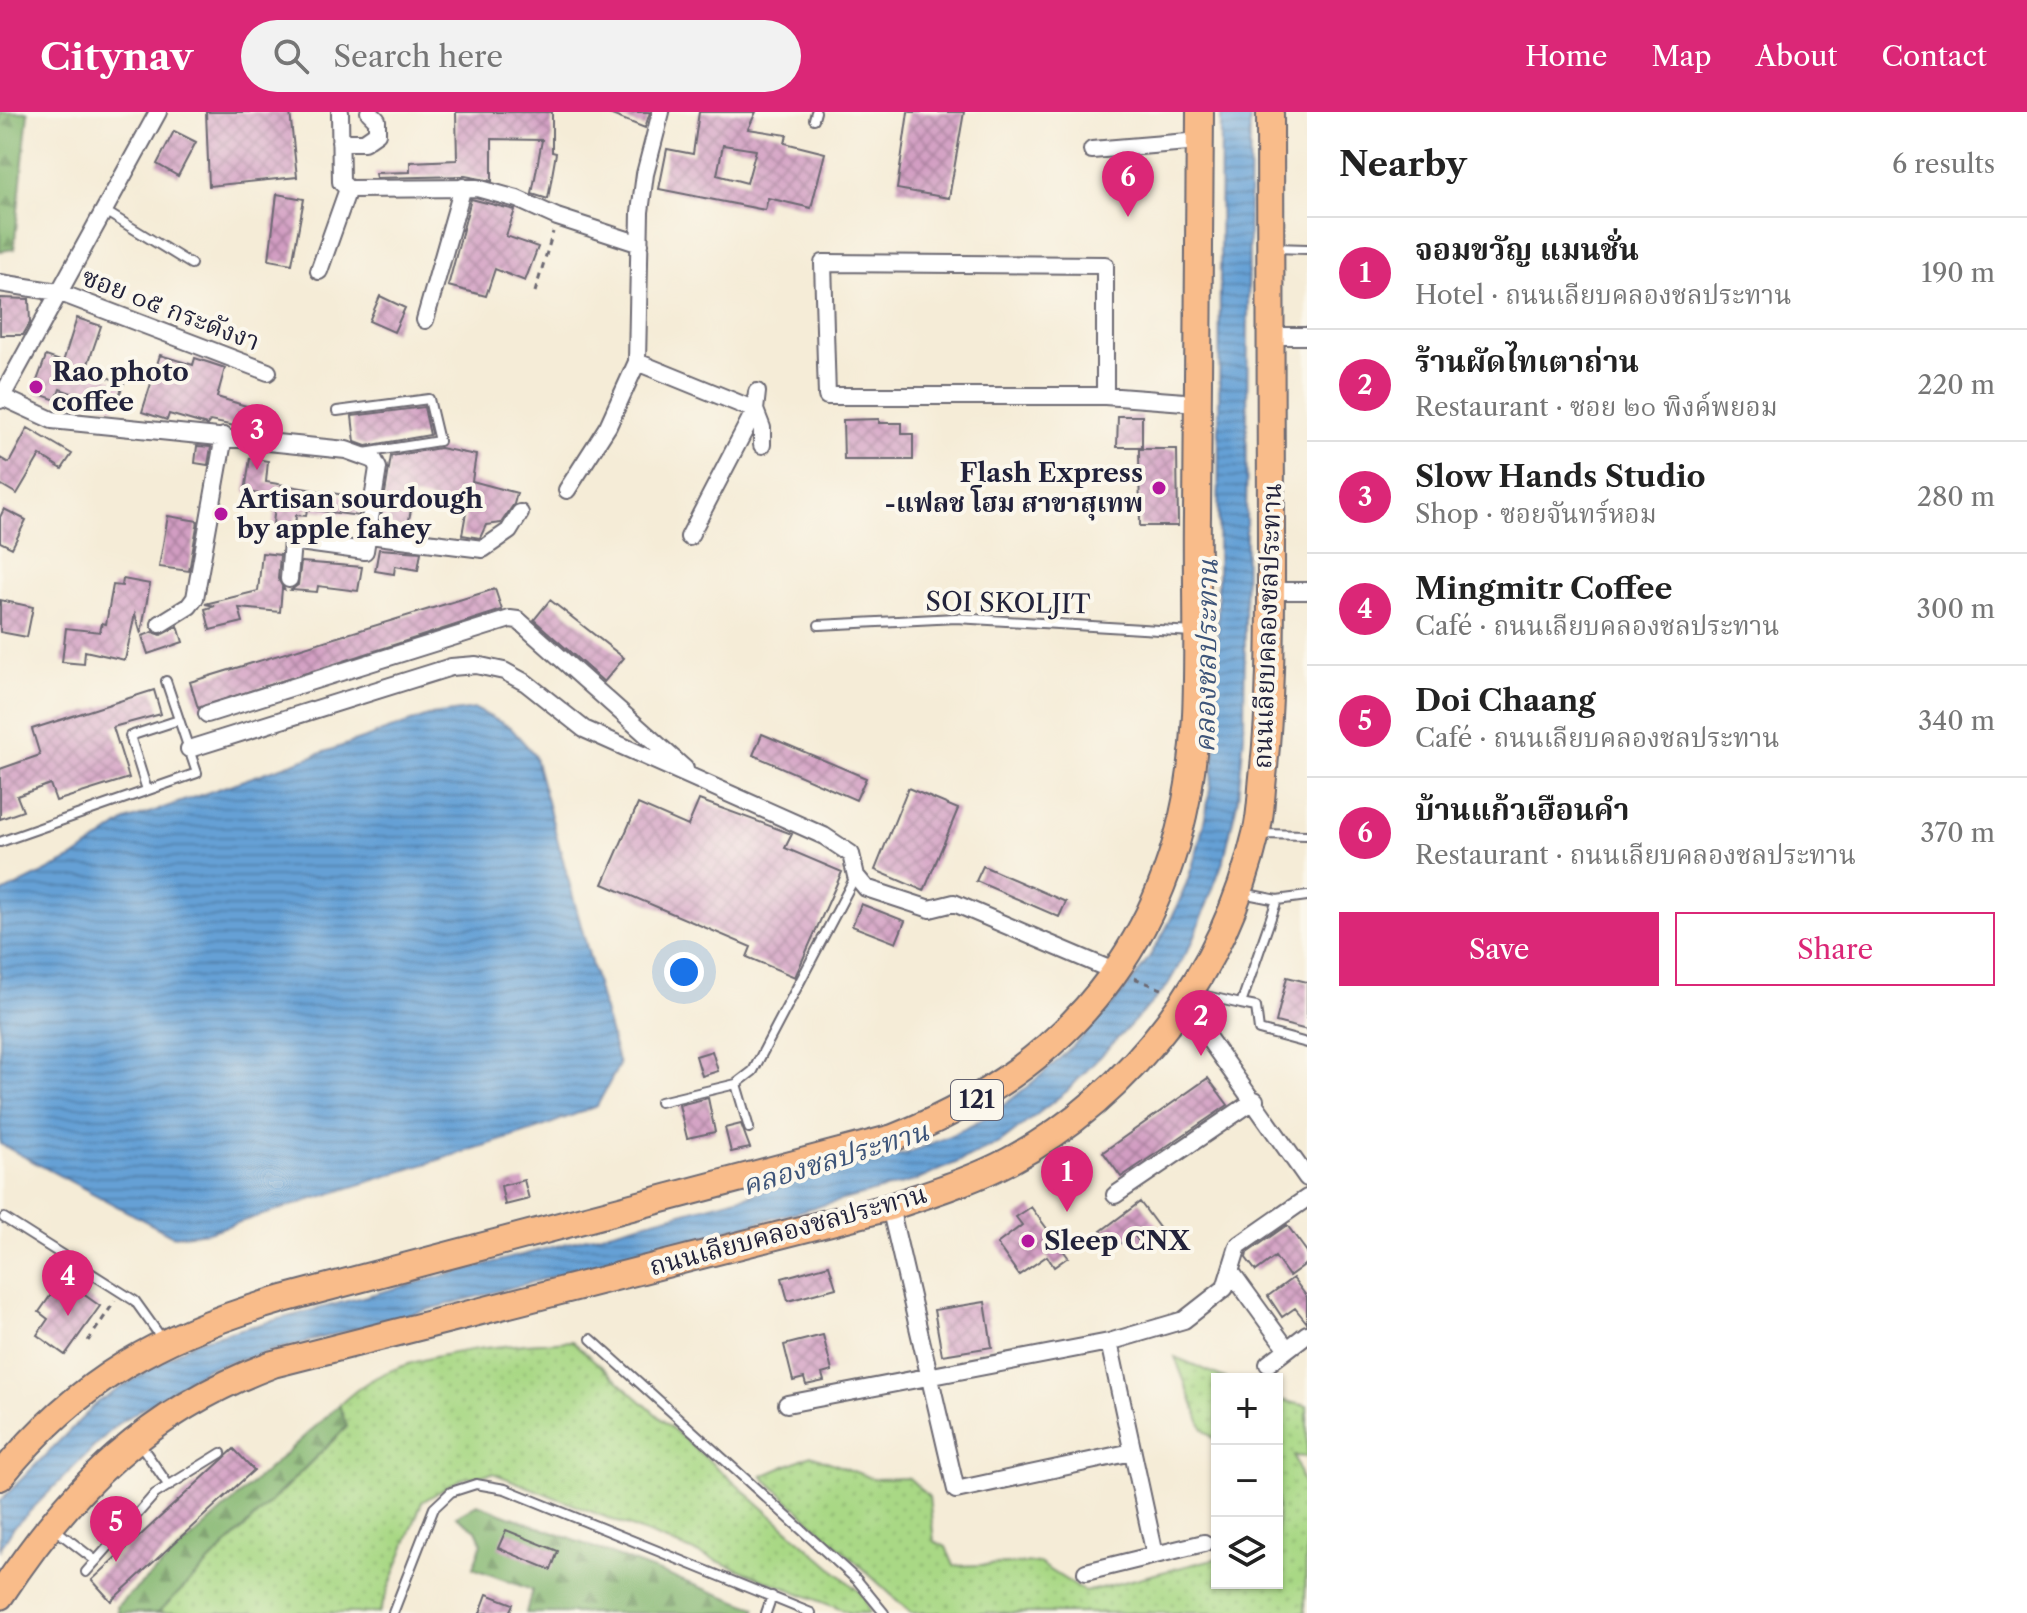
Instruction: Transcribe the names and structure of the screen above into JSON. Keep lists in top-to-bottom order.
{
  "streets": {
    "main road": ["ถนนเลียบคลองชลประทาน", "121"],
    "street": ["ซอย ๐๕ กระดังงา"],
    "lane": ["SOI SKOLJIT"]
  },
  "crossings": [
    ["SOI SKOLJIT", "121"]
  ],
  "water": ["คลองชลประทาน"],
  "places": [
    "Rao photo coffee",
    "Flash Express -แฟลช โฮม สาขาสุเทพ",
    "Artisan sourdough by apple fahey",
    "Sleep CNX"
  ],
  "page": {
    "header": "Citynav",
    "search": "Search here",
    "nav": [
      "Home",
      "Map",
      "About",
      "Contact"
    ],
    "heading": ["Nearby", "6 results"],
    "pins": [
      "6",
      "3",
      "2",
      "1",
      "4",
      "5"
    ],
    "list": [
      {
        "mark": "1",
        "name": "จอมขวัญ แมนชั่น",
        "note": "Hotel · ถนนเลียบคลองชลประทาน",
        "value": "190 m"
      },
      {
        "mark": "2",
        "name": "ร้านผัดไทเตาถ่าน",
        "note": "Restaurant · ซอย ๒๐ พิงค์พยอม",
        "value": "220 m"
      },
      {
        "mark": "3",
        "name": "Slow Hands Studio",
        "note": "Shop · ซอยจันทร์หอม",
        "value": "280 m"
      },
      {
        "mark": "4",
        "name": "Mingmitr Coffee",
        "note": "Café · ถนนเลียบคลองชลประทาน",
        "value": "300 m"
      },
      {
        "mark": "5",
        "name": "Doi Chaang",
        "note": "Café · ถนนเลียบคลองชลประทาน",
        "value": "340 m"
      },
      {
        "mark": "6",
        "name": "บ้านแก้วเฮือนคำ",
        "note": "Restaurant · ถนนเลียบคลองชลประทาน",
        "value": "370 m"
      }
    ],
    "buttons": ["Save", "Share"],
    "map_buttons": ["+", "−"]
  }
}
